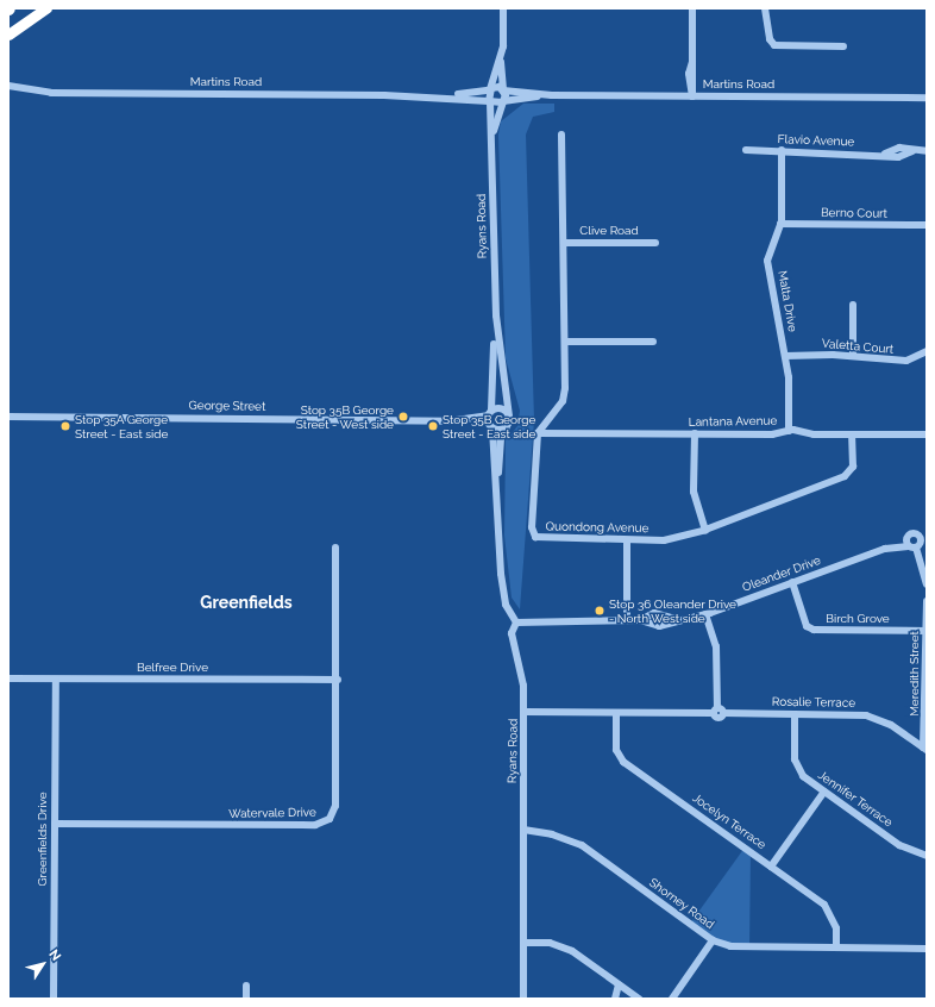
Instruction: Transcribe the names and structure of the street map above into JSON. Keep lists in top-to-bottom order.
{
  "streets": {
    "street": [
      "Martins Road",
      "Flavio Avenue",
      "Berno Court",
      "Ryans Road",
      "Clive Road",
      "Malta Drive",
      "Valetta Court",
      "George Street",
      "Lantana Avenue",
      "Quondong Avenue",
      "Oleander Drive",
      "Birch Grove",
      "Belfree Drive",
      "Meredith Street",
      "Rosalie Terrace",
      "Jennifer Terrace",
      "Watervale Drive",
      "Jocelyn Terrace",
      "Greenfields Drive",
      "Shorney Road"
    ]
  },
  "crossings": [
    ["Martins Road", "Ryans Road"],
    ["Flavio Avenue", "Malta Drive"],
    ["Berno Court", "Malta Drive"],
    ["Ryans Road", "George Street"],
    ["Ryans Road", "Oleander Drive"],
    ["Ryans Road", "Rosalie Terrace"],
    ["Ryans Road", "Shorney Road"],
    ["Malta Drive", "Valetta Court"],
    ["Malta Drive", "Lantana Avenue"],
    ["Lantana Avenue", "Quondong Avenue"],
    ["Oleander Drive", "Birch Grove"],
    ["Birch Grove", "Meredith Street"],
    ["Belfree Drive", "Watervale Drive"],
    ["Belfree Drive", "Greenfields Drive"],
    ["Meredith Street", "Rosalie Terrace"],
    ["Rosalie Terrace", "Jennifer Terrace"],
    ["Rosalie Terrace", "Jocelyn Terrace"],
    ["Watervale Drive", "Greenfields Drive"],
    ["Jocelyn Terrace", "Shorney Road"]
  ],
  "districts": ["Greenfields"],
  "places": [
    "Stop 35B George Street - West side",
    "Stop 35A George Street - East side",
    "Stop 35B George Street - East side",
    "Stop 36 Oleander Drive - North West side"
  ],
  "north": "top right"
}
